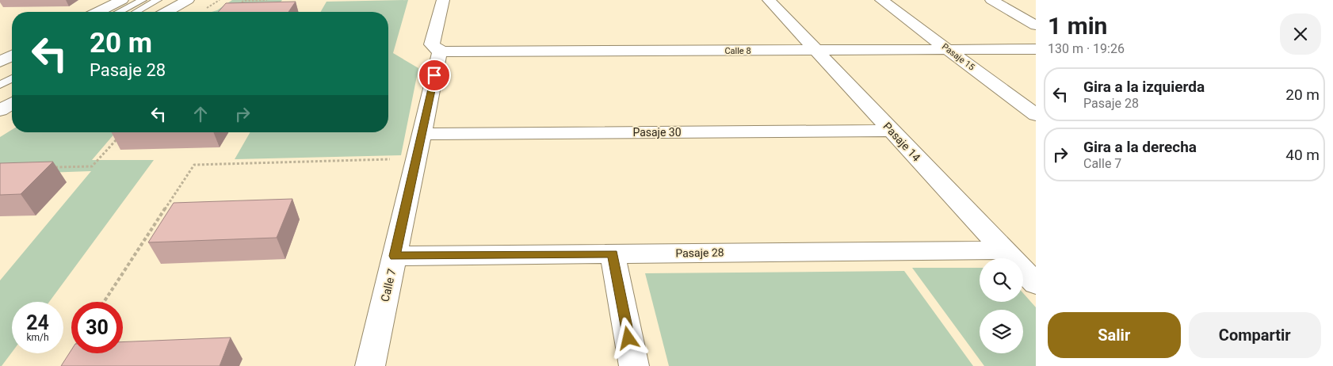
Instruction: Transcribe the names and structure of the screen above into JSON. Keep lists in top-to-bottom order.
{
  "streets": {
    "street": [
      "Calle 8",
      "Pasaje 15",
      "Pasaje 30",
      "Pasaje 14",
      "Pasaje 28",
      "Calle 7"
    ]
  },
  "crossings": [
    ["Calle 8", "Pasaje 15"],
    ["Calle 8", "Pasaje 14"],
    ["Calle 8", "Calle 7"],
    ["Pasaje 30", "Pasaje 14"],
    ["Pasaje 30", "Calle 7"],
    ["Pasaje 14", "Pasaje 28"],
    ["Pasaje 28", "Calle 7"]
  ],
  "page": {
    "heading": ["1 min", "130 m · 19:26"],
    "turn": ["20 m", "Pasaje 28"],
    "list": [
      {
        "name": "Gira a la izquierda",
        "note": "Pasaje 28",
        "value": "20 m"
      },
      {
        "name": "Gira a la derecha",
        "note": "Calle 7",
        "value": "40 m"
      }
    ],
    "speed": "24 km/h",
    "limit": "30",
    "buttons": ["Salir", "Compartir"]
  }
}
